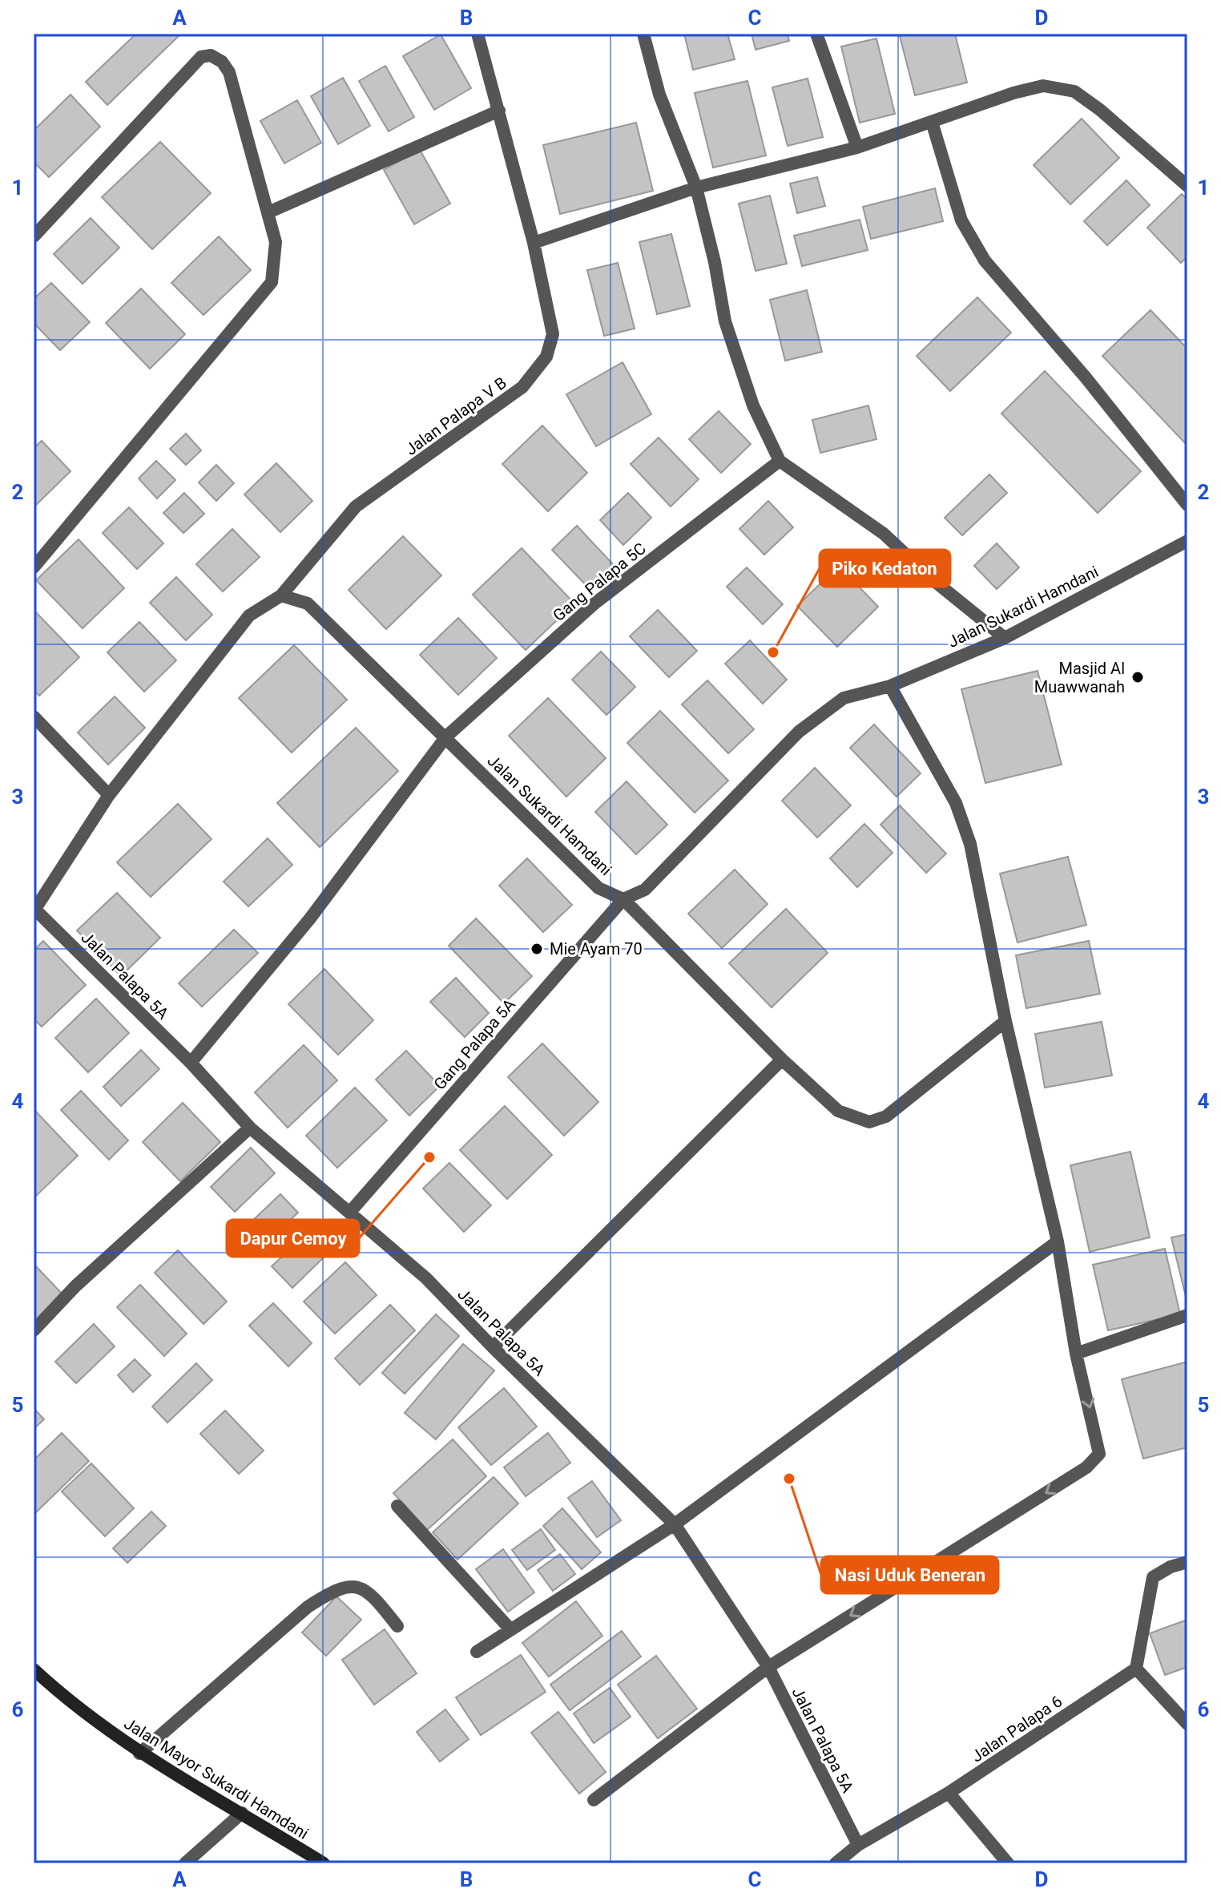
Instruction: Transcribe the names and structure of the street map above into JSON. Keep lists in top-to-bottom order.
{
  "streets": {
    "street": [
      "Jalan Palapa V B",
      "Gang Palapa 5C",
      "Jalan Sukardi Hamdani",
      "Jalan Palapa 5A",
      "Gang Palapa 5A",
      "Jalan Palapa 6",
      "Jalan Mayor Sukardi Hamdani"
    ]
  },
  "crossings": [
    ["Jalan Palapa V B", "Jalan Sukardi Hamdani"],
    ["Gang Palapa 5C", "Jalan Sukardi Hamdani"],
    ["Gang Palapa 5C", "Jalan Palapa 5A"],
    ["Jalan Sukardi Hamdani", "Gang Palapa 5A"],
    ["Jalan Palapa 5A", "Gang Palapa 5A"],
    ["Jalan Palapa 5A", "Jalan Palapa 6"]
  ],
  "places": [
    "Piko Kedaton",
    "Masjid Al Muawwanah",
    "Mie Ayam 70",
    "Dapur Cemoy",
    "Nasi Uduk Beneran"
  ],
  "grid": {
    "columns": [
      "A",
      "B",
      "C",
      "D"
    ],
    "rows": [
      "1",
      "2",
      "3",
      "4",
      "5",
      "6"
    ]
  }
}
